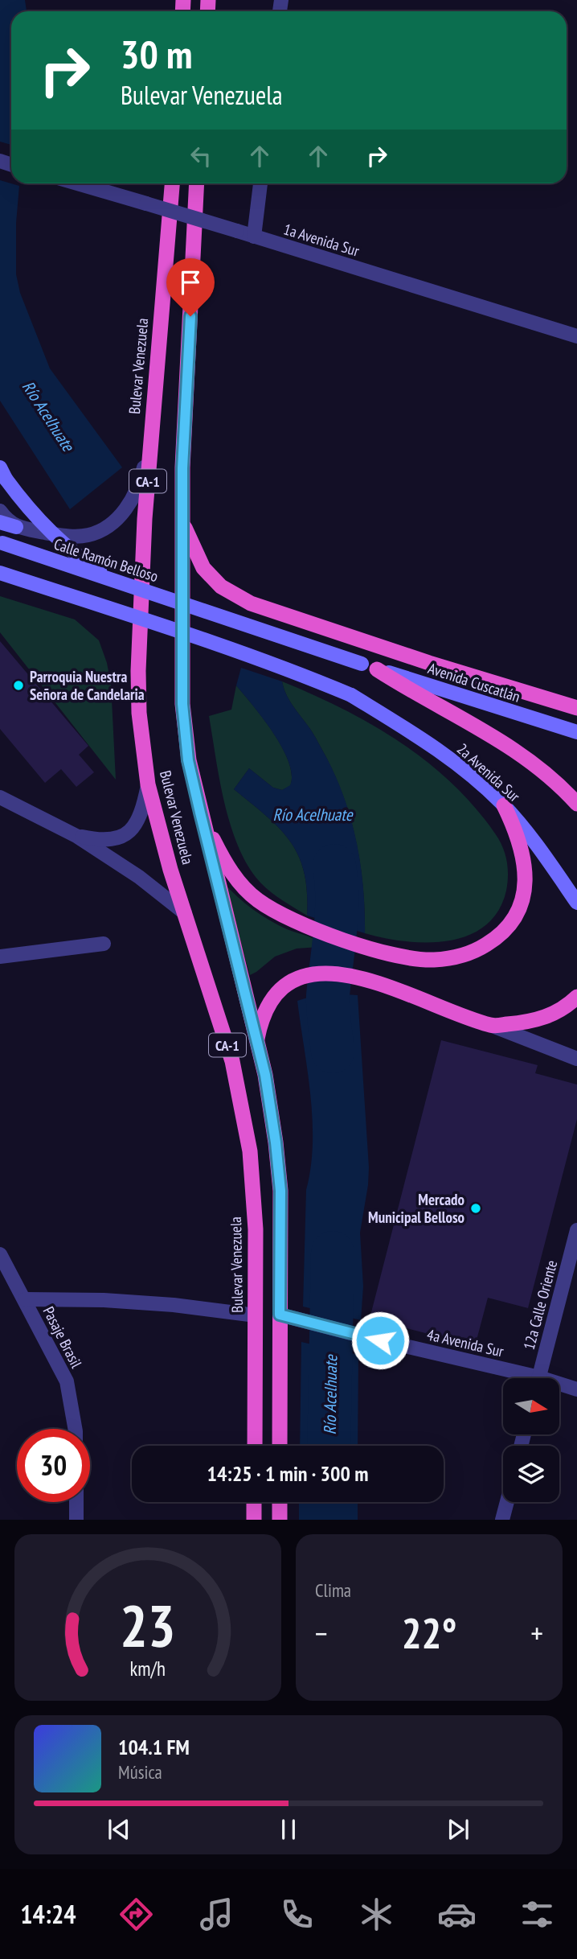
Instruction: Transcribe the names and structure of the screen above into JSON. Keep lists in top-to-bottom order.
{
  "streets": {
    "highway": ["Bulevar Venezuela", "CA-1"],
    "main road": ["Calle Ramón Belloso", "Avenida Cuscatlán", "2a Avenida Sur"],
    "street": [
      "1a Avenida Sur",
      "12a Calle Oriente",
      "Pasaje Brasil",
      "4a Avenida Sur"
    ]
  },
  "crossings": [
    ["Bulevar Venezuela", "4a Avenida Sur"],
    ["Calle Ramón Belloso", "Avenida Cuscatlán"]
  ],
  "water": ["Río Acelhuate"],
  "places": ["Parroquia Nuestra Señora de Candelaria", "Mercado Municipal Belloso"],
  "north": "right",
  "page": {
    "turn": ["30 m", "Bulevar Venezuela"],
    "limit": "30",
    "trip": "14:25 · 1 min · 300 m",
    "tile": "Clima",
    "heat": ["−", "22°", "+"],
    "song": ["104.1 FM", "Música"],
    "tabs": "14:24",
    "gauge": ["23", "km/h"]
  }
}
